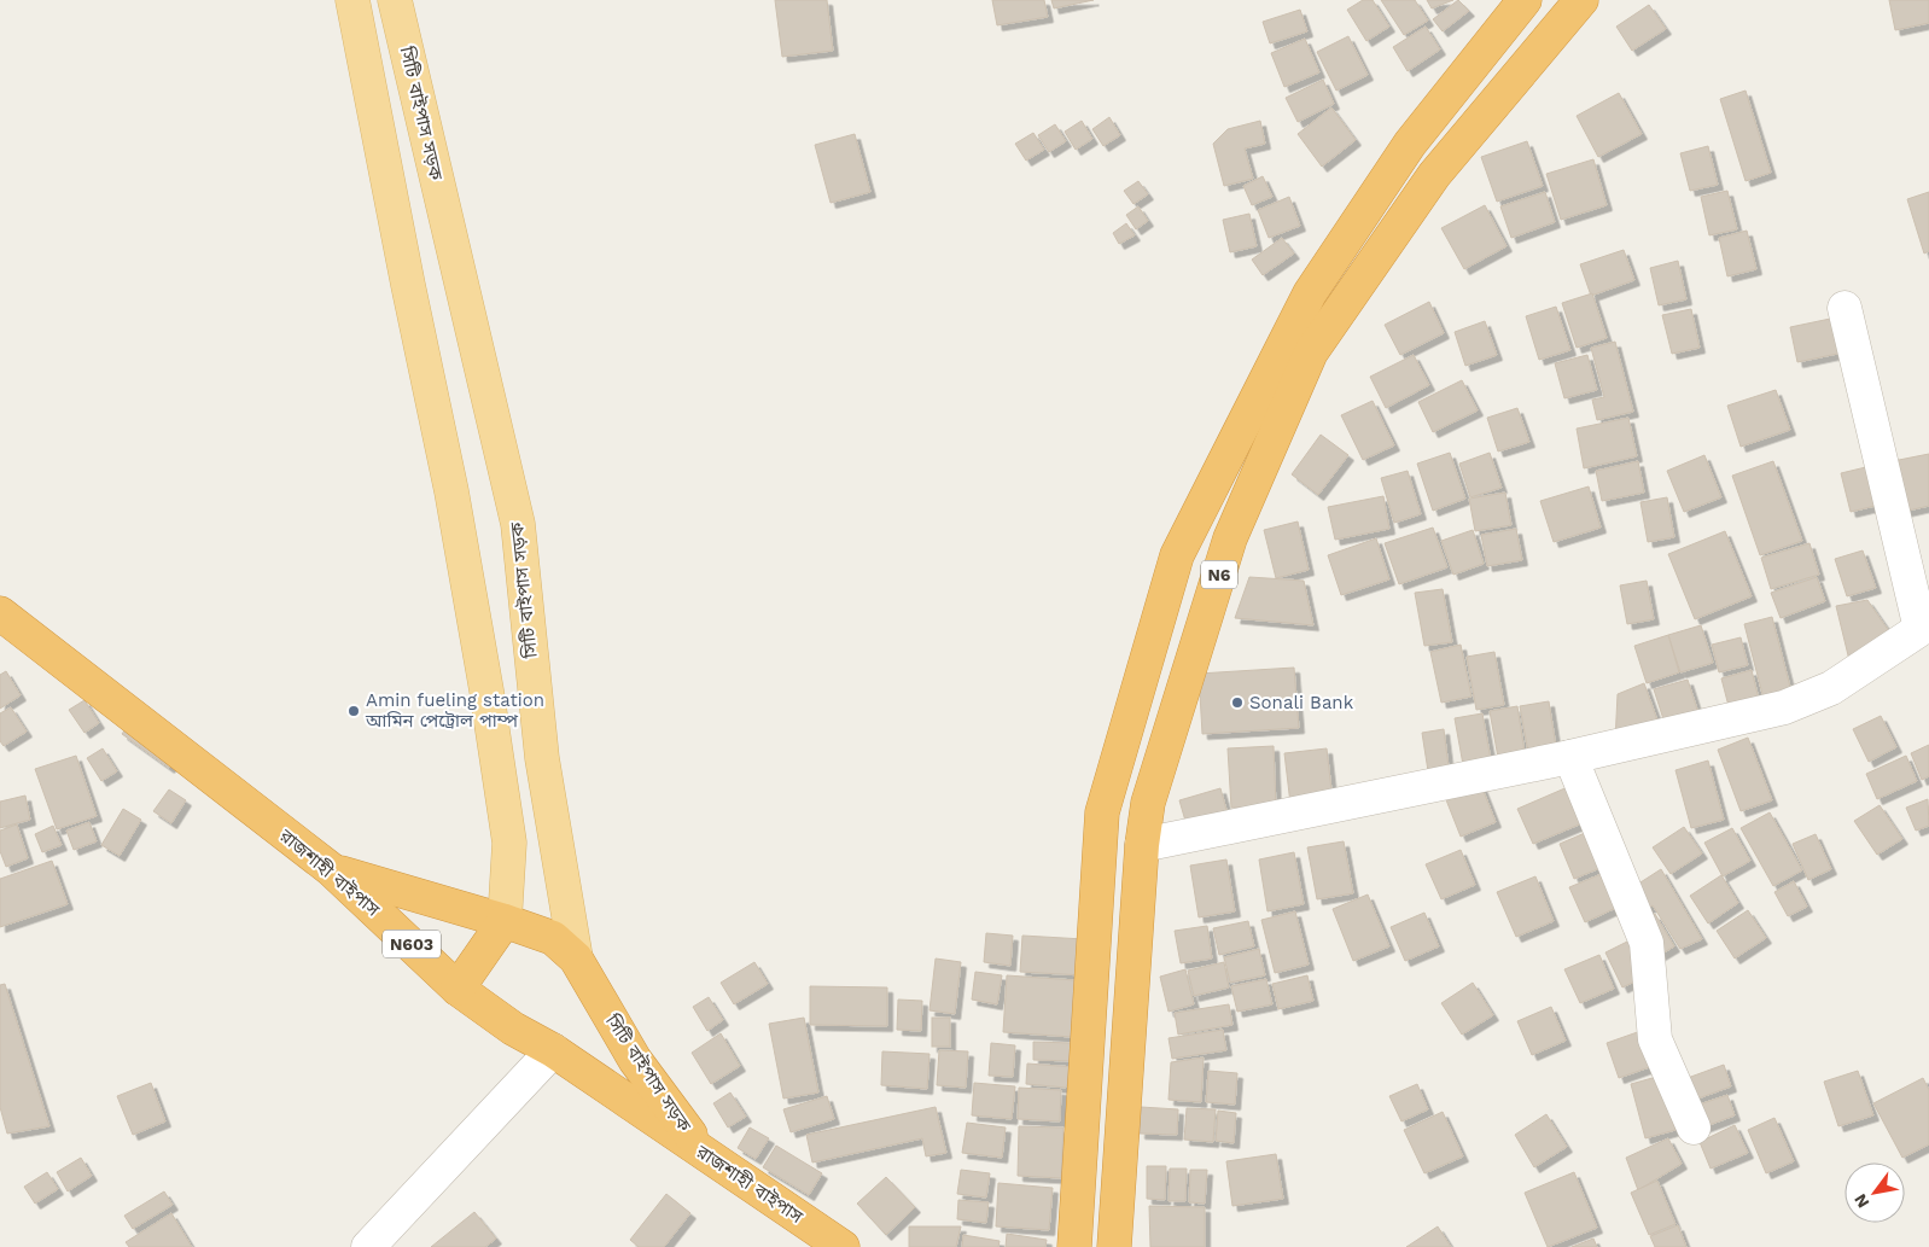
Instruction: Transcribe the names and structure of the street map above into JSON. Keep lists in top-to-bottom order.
{
  "streets": {
    "highway": [
      "সিটি বাইপাস সড়ক",
      "N6",
      "রাজশাহী বাইপাস",
      "N603"
    ]
  },
  "crossings": [
    ["সিটি বাইপাস সড়ক", "রাজশাহী বাইপাস"]
  ],
  "places": ["Sonali Bank", "Amin fueling station আমিন পেট্রোল পাম্প"],
  "north": "bottom left"
}
